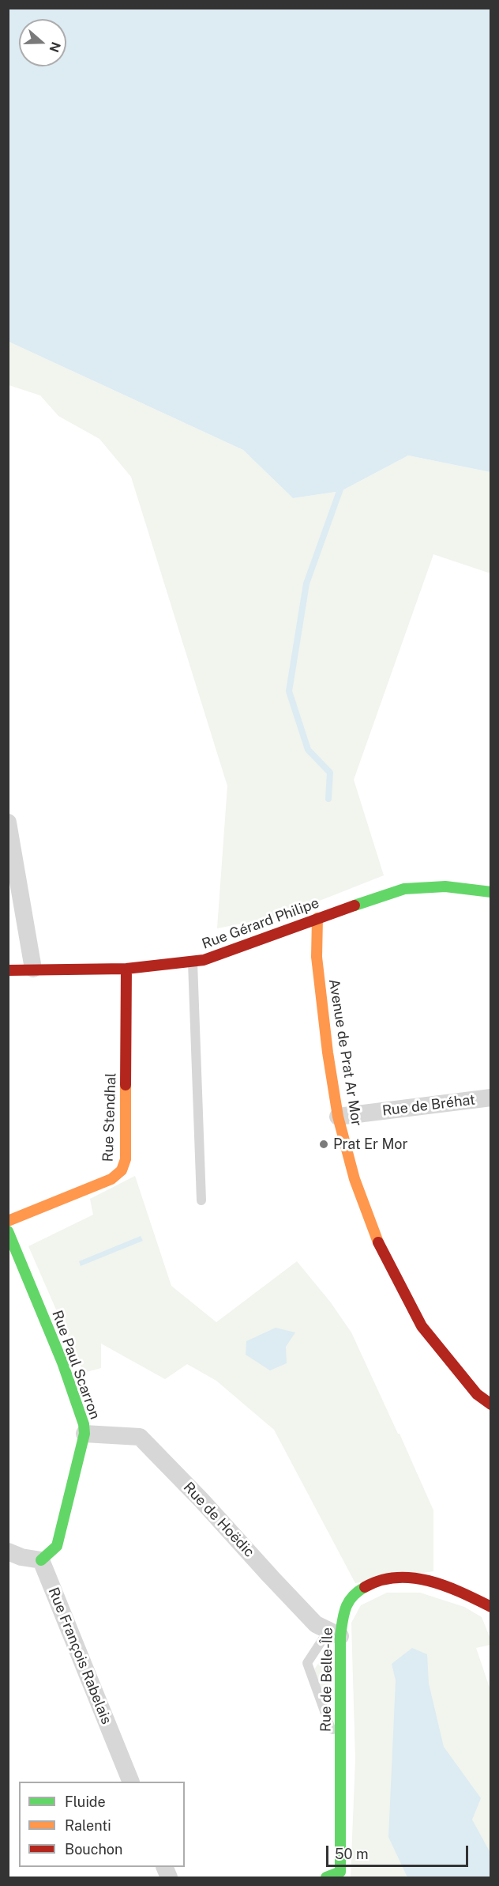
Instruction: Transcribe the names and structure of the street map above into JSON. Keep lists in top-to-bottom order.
{
  "streets": {
    "street": [
      "Rue Gérard Philipe",
      "Avenue de Prat Ar Mor",
      "Rue de Bréhat",
      "Rue Stendhal",
      "Rue Paul Scarron",
      "Rue de Hoëdic",
      "Rue François Rabelais",
      "Rue de Belle-Île"
    ]
  },
  "crossings": [
    ["Rue Gérard Philipe", "Avenue de Prat Ar Mor"],
    ["Rue Gérard Philipe", "Rue Stendhal"],
    ["Avenue de Prat Ar Mor", "Rue de Bréhat"],
    ["Rue Paul Scarron", "Rue de Hoëdic"],
    ["Rue Paul Scarron", "Rue François Rabelais"],
    ["Rue de Hoëdic", "Rue de Belle-Île"]
  ],
  "places": ["Prat Er Mor"],
  "legend": ["Fluide", "Ralenti", "Bouchon"],
  "scale_bar": "50 m",
  "north": "right"
}
